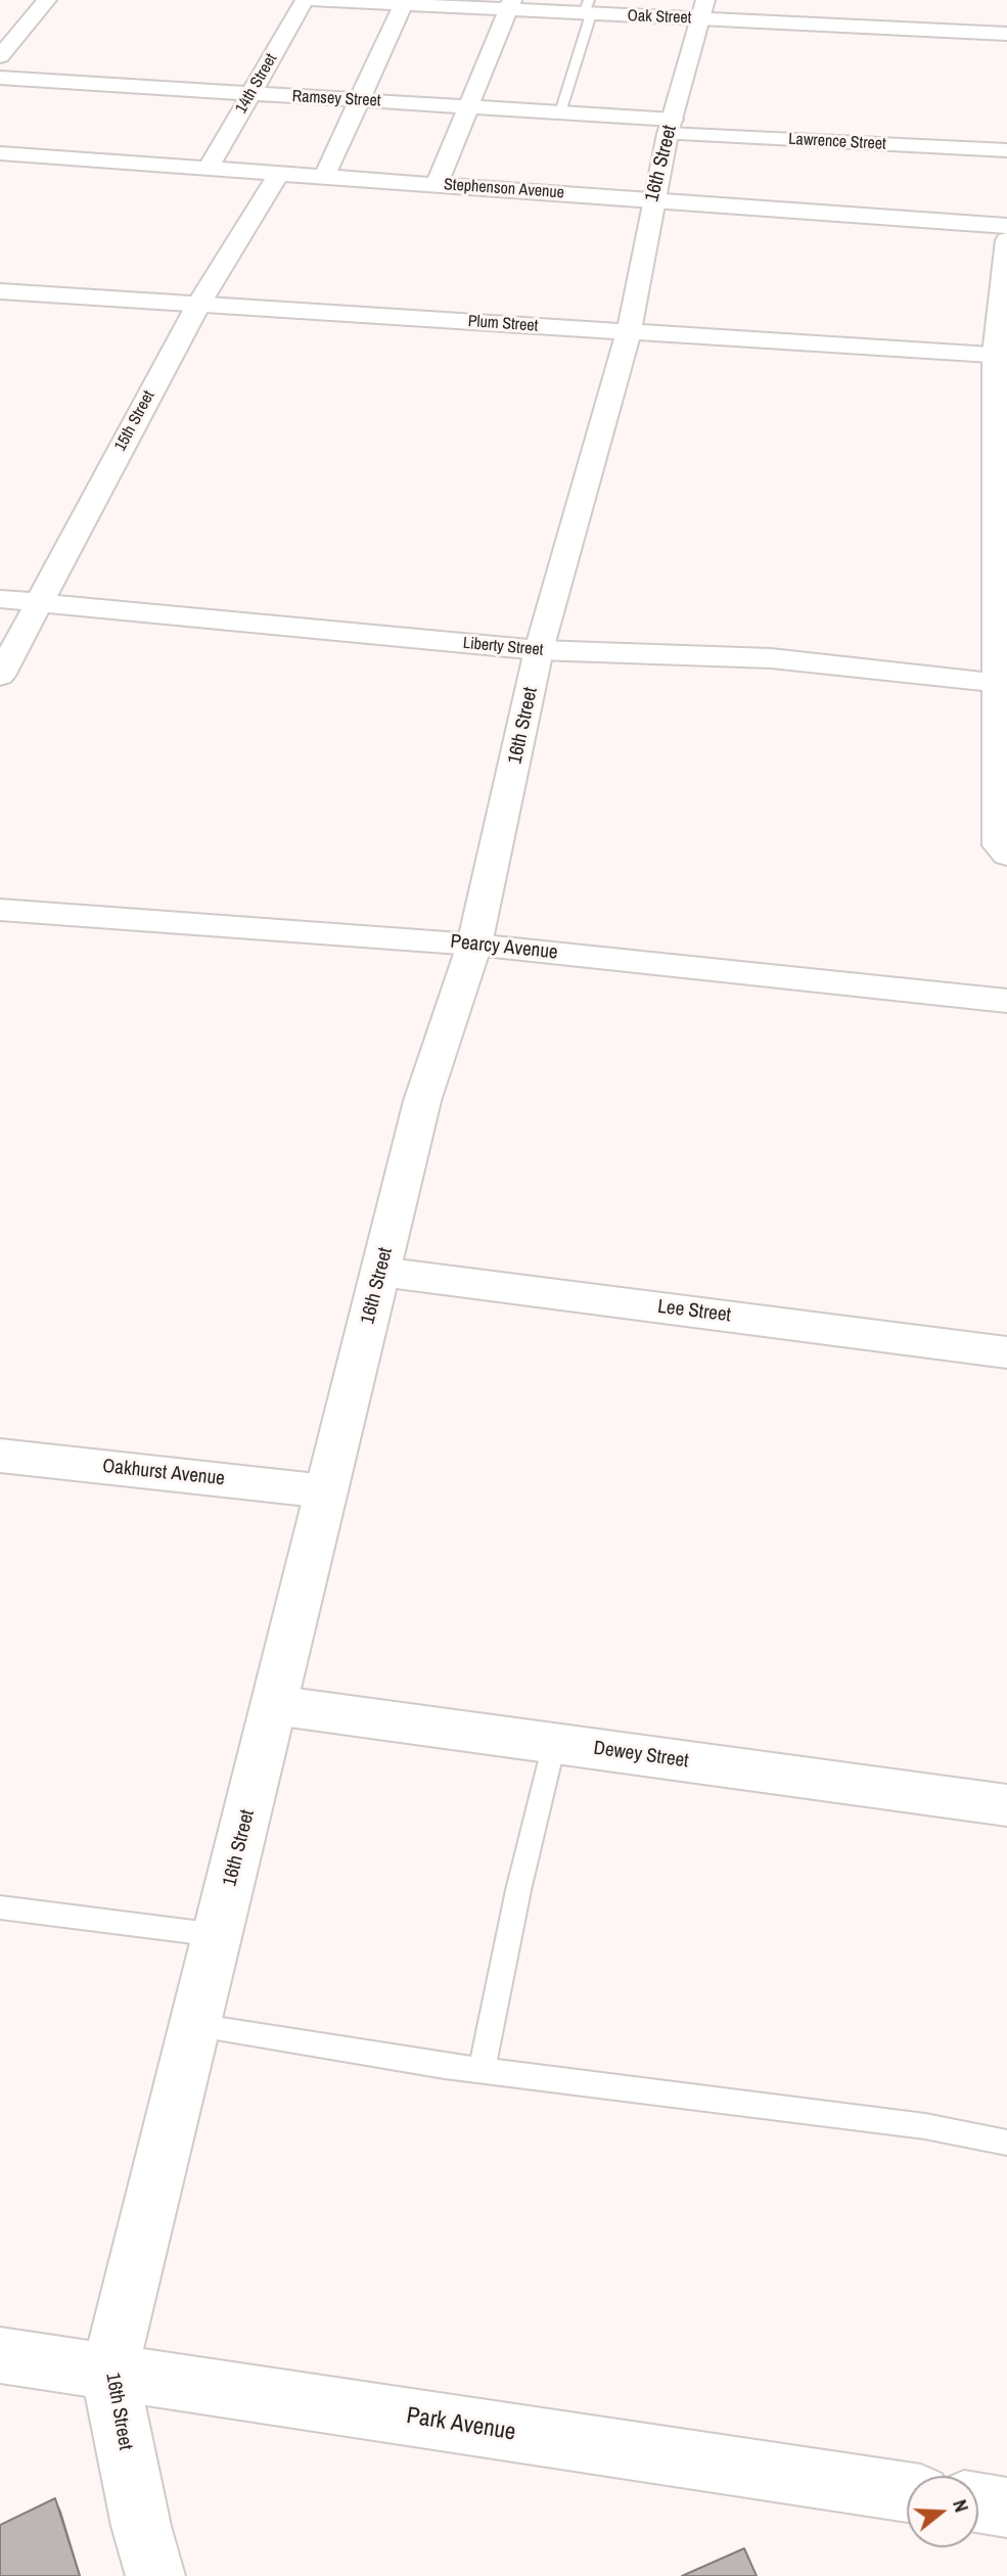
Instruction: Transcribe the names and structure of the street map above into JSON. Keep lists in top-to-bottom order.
{
  "streets": {
    "street": [
      "Oak Street",
      "14th Street",
      "Ramsey Street",
      "Lawrence Street",
      "16th Street",
      "Stephenson Avenue",
      "Plum Street",
      "15th Street",
      "Liberty Street",
      "Pearcy Avenue",
      "Lee Street",
      "Oakhurst Avenue",
      "Dewey Street",
      "Park Avenue"
    ]
  },
  "crossings": [
    ["Oak Street", "16th Street"],
    ["14th Street", "Ramsey Street"],
    ["14th Street", "Stephenson Avenue"],
    ["Ramsey Street", "Lawrence Street"],
    ["Ramsey Street", "16th Street"],
    ["Lawrence Street", "16th Street"],
    ["16th Street", "Stephenson Avenue"],
    ["16th Street", "Plum Street"],
    ["16th Street", "Liberty Street"],
    ["16th Street", "Pearcy Avenue"],
    ["16th Street", "Lee Street"],
    ["16th Street", "Oakhurst Avenue"],
    ["16th Street", "Dewey Street"],
    ["16th Street", "Park Avenue"],
    ["Stephenson Avenue", "15th Street"],
    ["Plum Street", "15th Street"],
    ["15th Street", "Liberty Street"]
  ],
  "north": "right"
}
